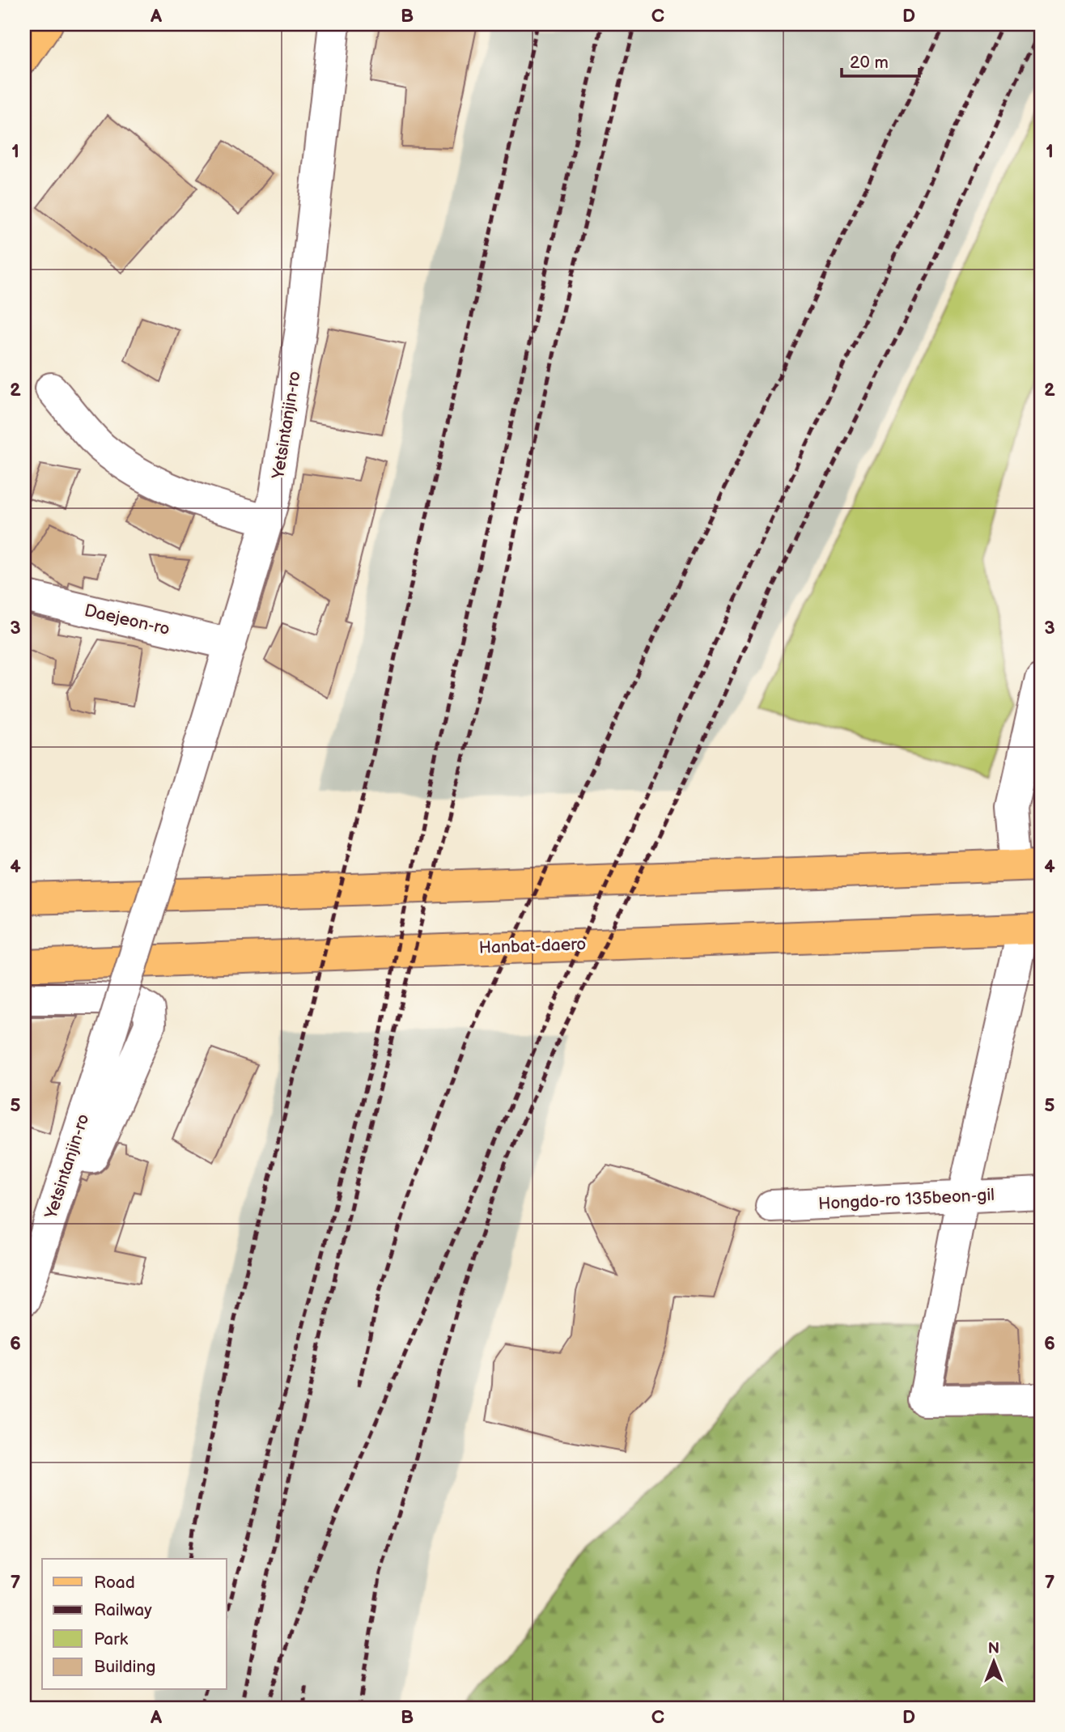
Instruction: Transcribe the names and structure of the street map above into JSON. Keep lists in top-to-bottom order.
{
  "streets": {
    "main road": ["Hanbat-daero"],
    "street": ["Yetsintanjin-ro", "Daejeon-ro", "Hongdo-ro 135beon-gil"]
  },
  "crossings": [
    ["Yetsintanjin-ro", "Daejeon-ro"]
  ],
  "legend": [
    "Road",
    "Railway",
    "Park",
    "Building"
  ],
  "scale_bar": "20 m",
  "north": "top",
  "grid": {
    "columns": [
      "A",
      "B",
      "C",
      "D"
    ],
    "rows": [
      "1",
      "2",
      "3",
      "4",
      "5",
      "6",
      "7"
    ]
  }
}
